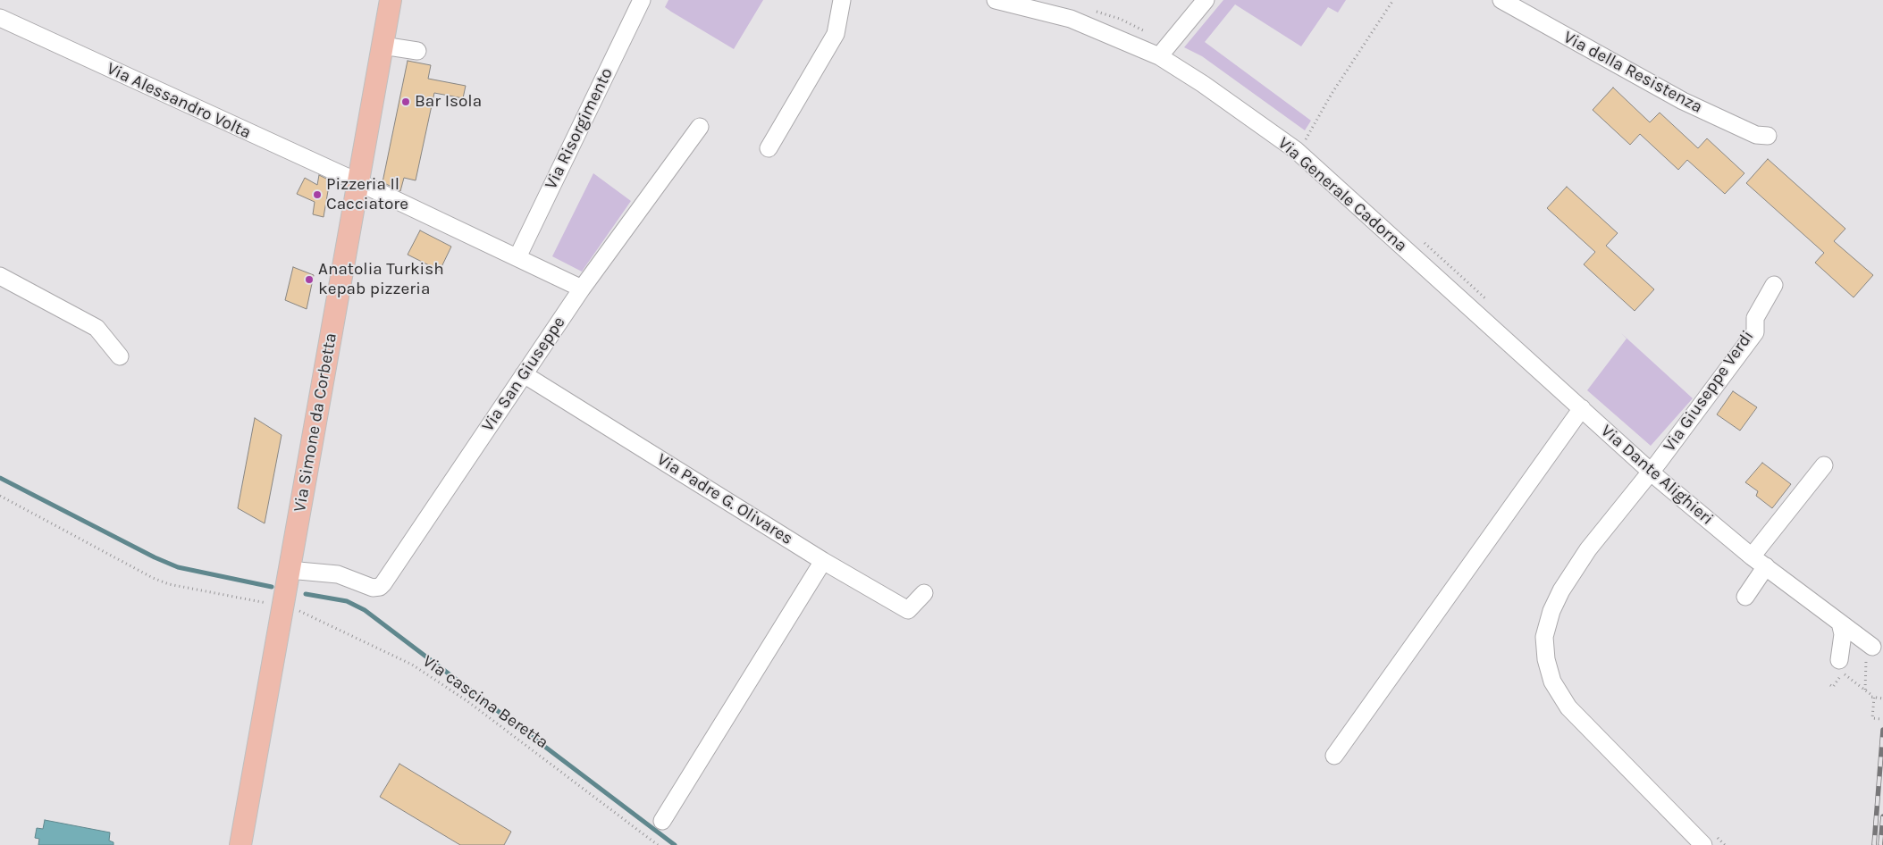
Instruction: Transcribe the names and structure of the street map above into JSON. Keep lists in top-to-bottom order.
{
  "streets": {
    "main road": ["Via Simone da Corbetta"],
    "street": [
      "Via della Resistenza",
      "Via Alessandro Volta",
      "Via Risorgimento",
      "Via Generale Cadorna",
      "Via San Giuseppe",
      "Via Giuseppe Verdi",
      "Via Dante Alighieri",
      "Via Padre G. Olivares"
    ],
    "path": ["Via cascina Beretta"]
  },
  "crossings": [
    ["Via Alessandro Volta", "Via Simone da Corbetta"],
    ["Via Generale Cadorna", "Via Dante Alighieri"],
    ["Via San Giuseppe", "Via Simone da Corbetta"],
    ["Via San Giuseppe", "Via Padre G. Olivares"],
    ["Via Giuseppe Verdi", "Via Dante Alighieri"],
    ["Via Simone da Corbetta", "Via cascina Beretta"]
  ],
  "places": ["Bar Isola", "Pizzeria Il Cacciatore", "Anatolia Turkish kepab pizzeria"]
}
